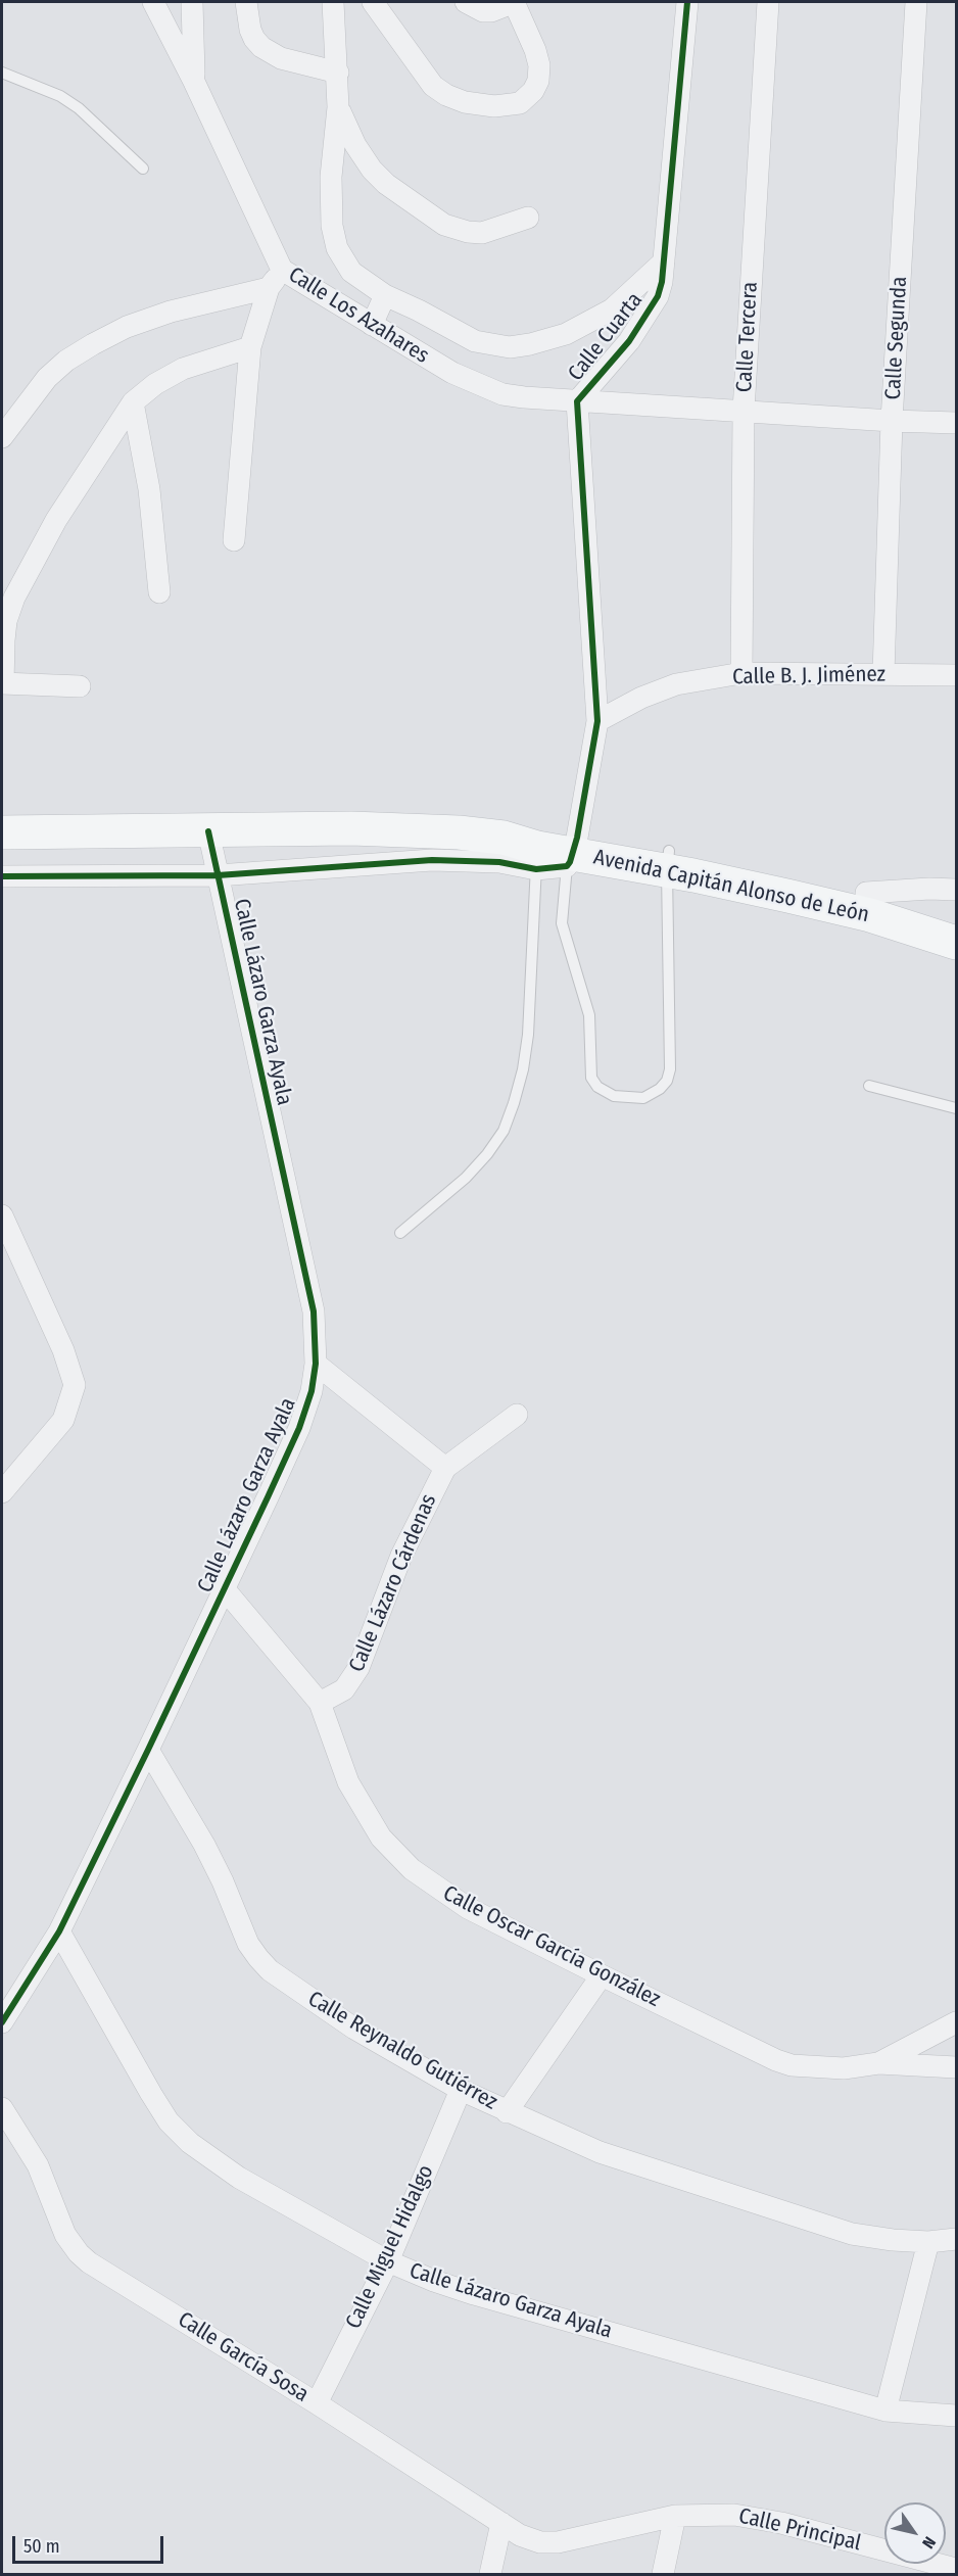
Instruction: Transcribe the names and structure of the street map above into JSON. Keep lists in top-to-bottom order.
{
  "streets": {
    "main road": ["Avenida Capitán Alonso de León"],
    "street": [
      "Calle Los Azahares",
      "Calle Cuarta",
      "Calle Tercera",
      "Calle Segunda",
      "Calle B. J. Jiménez",
      "Calle Lázaro Garza Ayala",
      "Calle Lázaro Cárdenas",
      "Calle Oscar García González",
      "Calle Reynaldo Gutiérrez",
      "Calle Miguel Hidalgo",
      "Calle García Sosa",
      "Calle Principal"
    ]
  },
  "crossings": [
    ["Calle Los Azahares", "Calle Cuarta"],
    ["Calle Los Azahares", "Calle Tercera"],
    ["Calle Los Azahares", "Calle Segunda"],
    ["Calle Cuarta", "Calle B. J. Jiménez"],
    ["Calle Cuarta", "Avenida Capitán Alonso de León"],
    ["Calle Tercera", "Calle B. J. Jiménez"],
    ["Calle Segunda", "Calle B. J. Jiménez"],
    ["Avenida Capitán Alonso de León", "Calle Lázaro Garza Ayala"],
    ["Calle Lázaro Garza Ayala", "Calle Lázaro Cárdenas"],
    ["Calle Lázaro Garza Ayala", "Calle Oscar García González"],
    ["Calle Lázaro Garza Ayala", "Calle Reynaldo Gutiérrez"],
    ["Calle Lázaro Garza Ayala", "Calle Miguel Hidalgo"],
    ["Calle Lázaro Cárdenas", "Calle Oscar García González"],
    ["Calle Reynaldo Gutiérrez", "Calle Miguel Hidalgo"],
    ["Calle Miguel Hidalgo", "Calle García Sosa"],
    ["Calle García Sosa", "Calle Principal"]
  ],
  "scale_bar": "50 m",
  "north": "bottom right"
}
